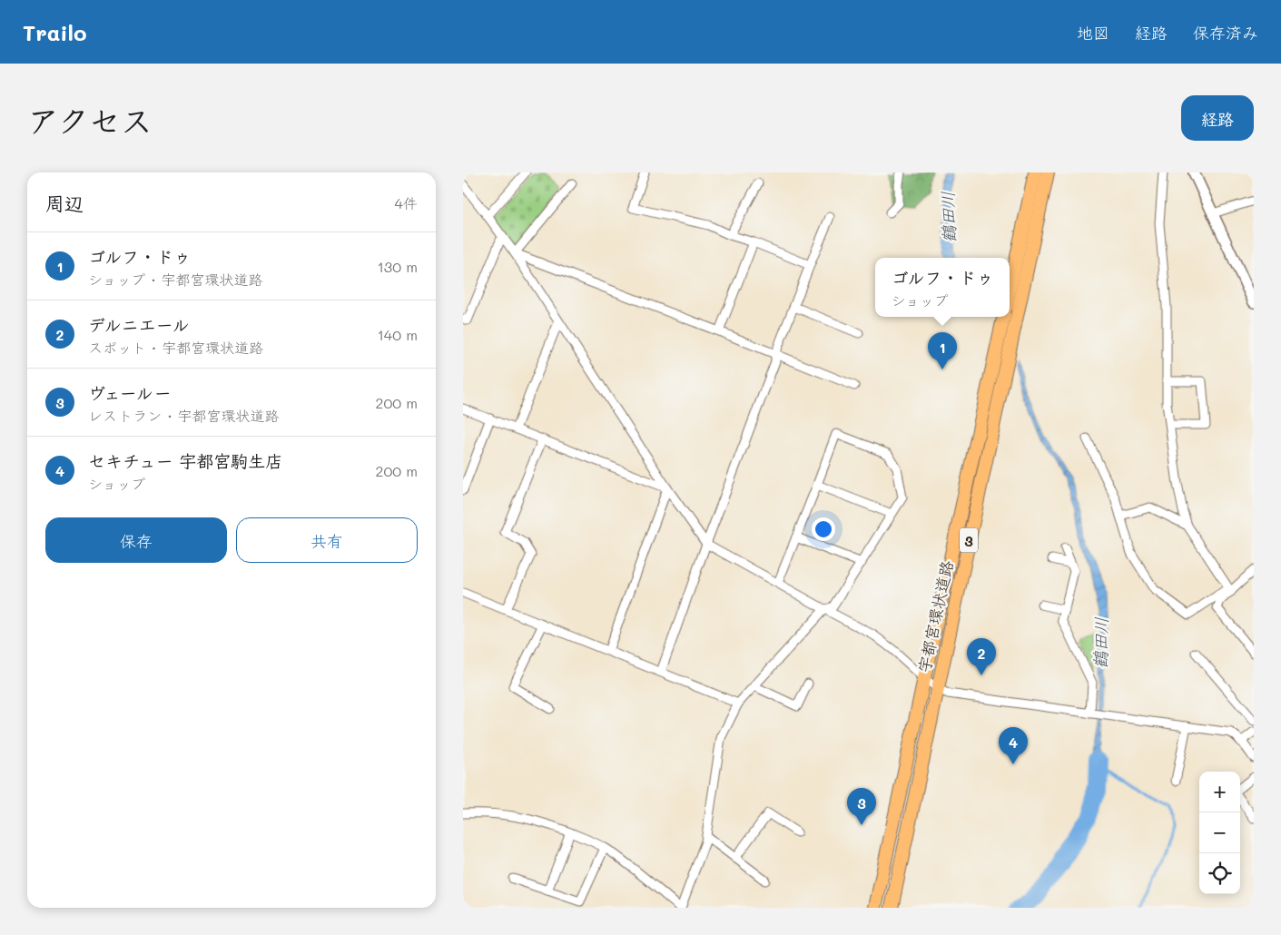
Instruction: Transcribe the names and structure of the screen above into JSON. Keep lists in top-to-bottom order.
{
  "streets": {
    "main road": ["3", "宇都宮環状道路"]
  },
  "water": ["鶴田川"],
  "page": {
    "header": "Trailo",
    "nav": ["地図", "経路", "保存済み"],
    "title": "アクセス",
    "buttons": [
      "経路",
      ["保存", "共有"]
    ],
    "heading": ["周辺", "4件"],
    "list": [
      {
        "mark": "1",
        "name": "ゴルフ・ドゥ",
        "note": "ショップ · 宇都宮環状道路",
        "value": "130 m"
      },
      {
        "mark": "2",
        "name": "デルニエール",
        "note": "スポット · 宇都宮環状道路",
        "value": "140 m"
      },
      {
        "mark": "3",
        "name": "ヴェールー",
        "note": "レストラン · 宇都宮環状道路",
        "value": "200 m"
      },
      {
        "mark": "4",
        "name": "セキチュー 宇都宮駒生店",
        "note": "ショップ",
        "value": "200 m"
      }
    ],
    "popup": ["ゴルフ・ドゥ", "ショップ"],
    "pins": [
      "1",
      "2",
      "4",
      "3"
    ],
    "map_buttons": ["+", "−"]
  }
}
